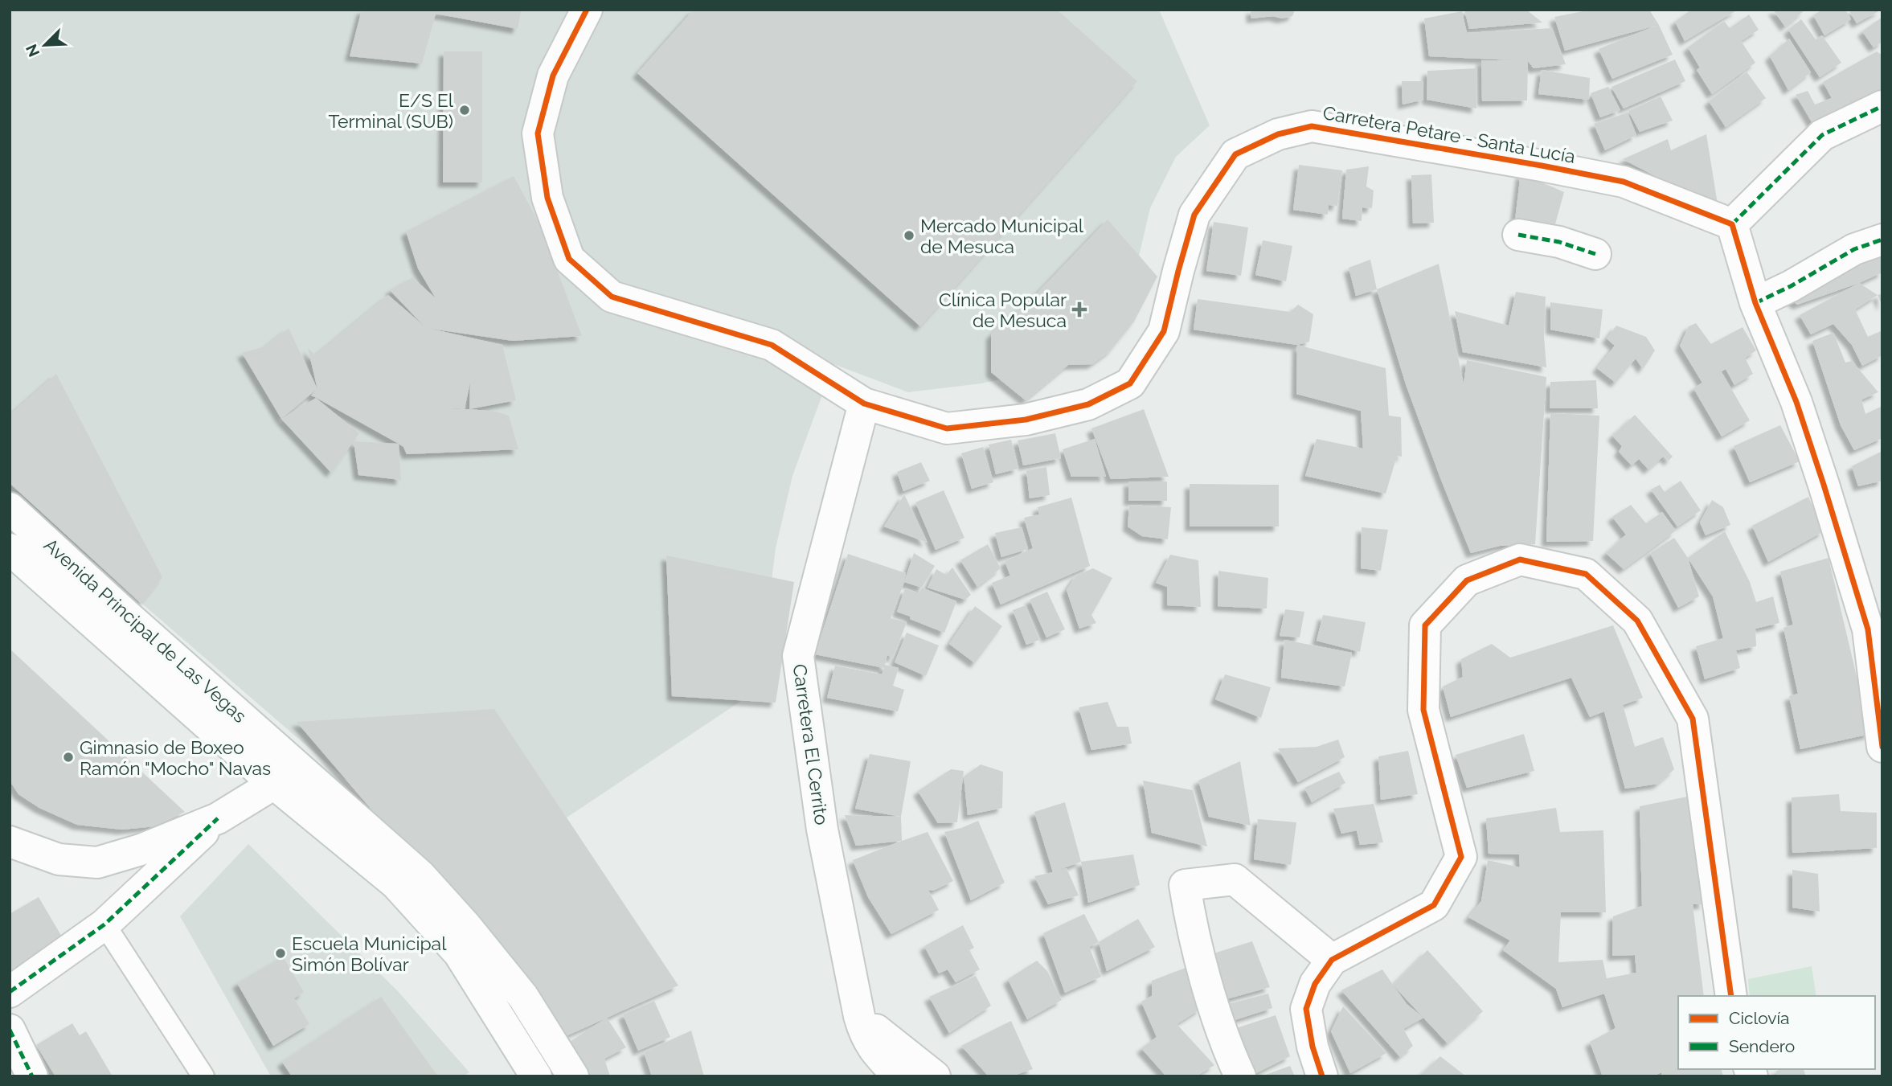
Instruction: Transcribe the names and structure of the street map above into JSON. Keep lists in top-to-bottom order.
{
  "streets": {
    "street": ["Carretera Petare - Santa Lucía", "Avenida Principal de Las Vegas", "Carretera El Cerrito"]
  },
  "crossings": [
    ["Carretera Petare - Santa Lucía", "Carretera El Cerrito"]
  ],
  "places": {
    "other": [
      "E/S El Terminal (SUB)",
      "Mercado Municipal de Mesuca",
      "Gimnasio de Boxeo Ramón \"Mocho\" Navas",
      "Escuela Municipal Simón Bolívar"
    ],
    "health": ["Clínica Popular de Mesuca"]
  },
  "legend": ["Ciclovía", "Sendero"],
  "north": "bottom left"
}
